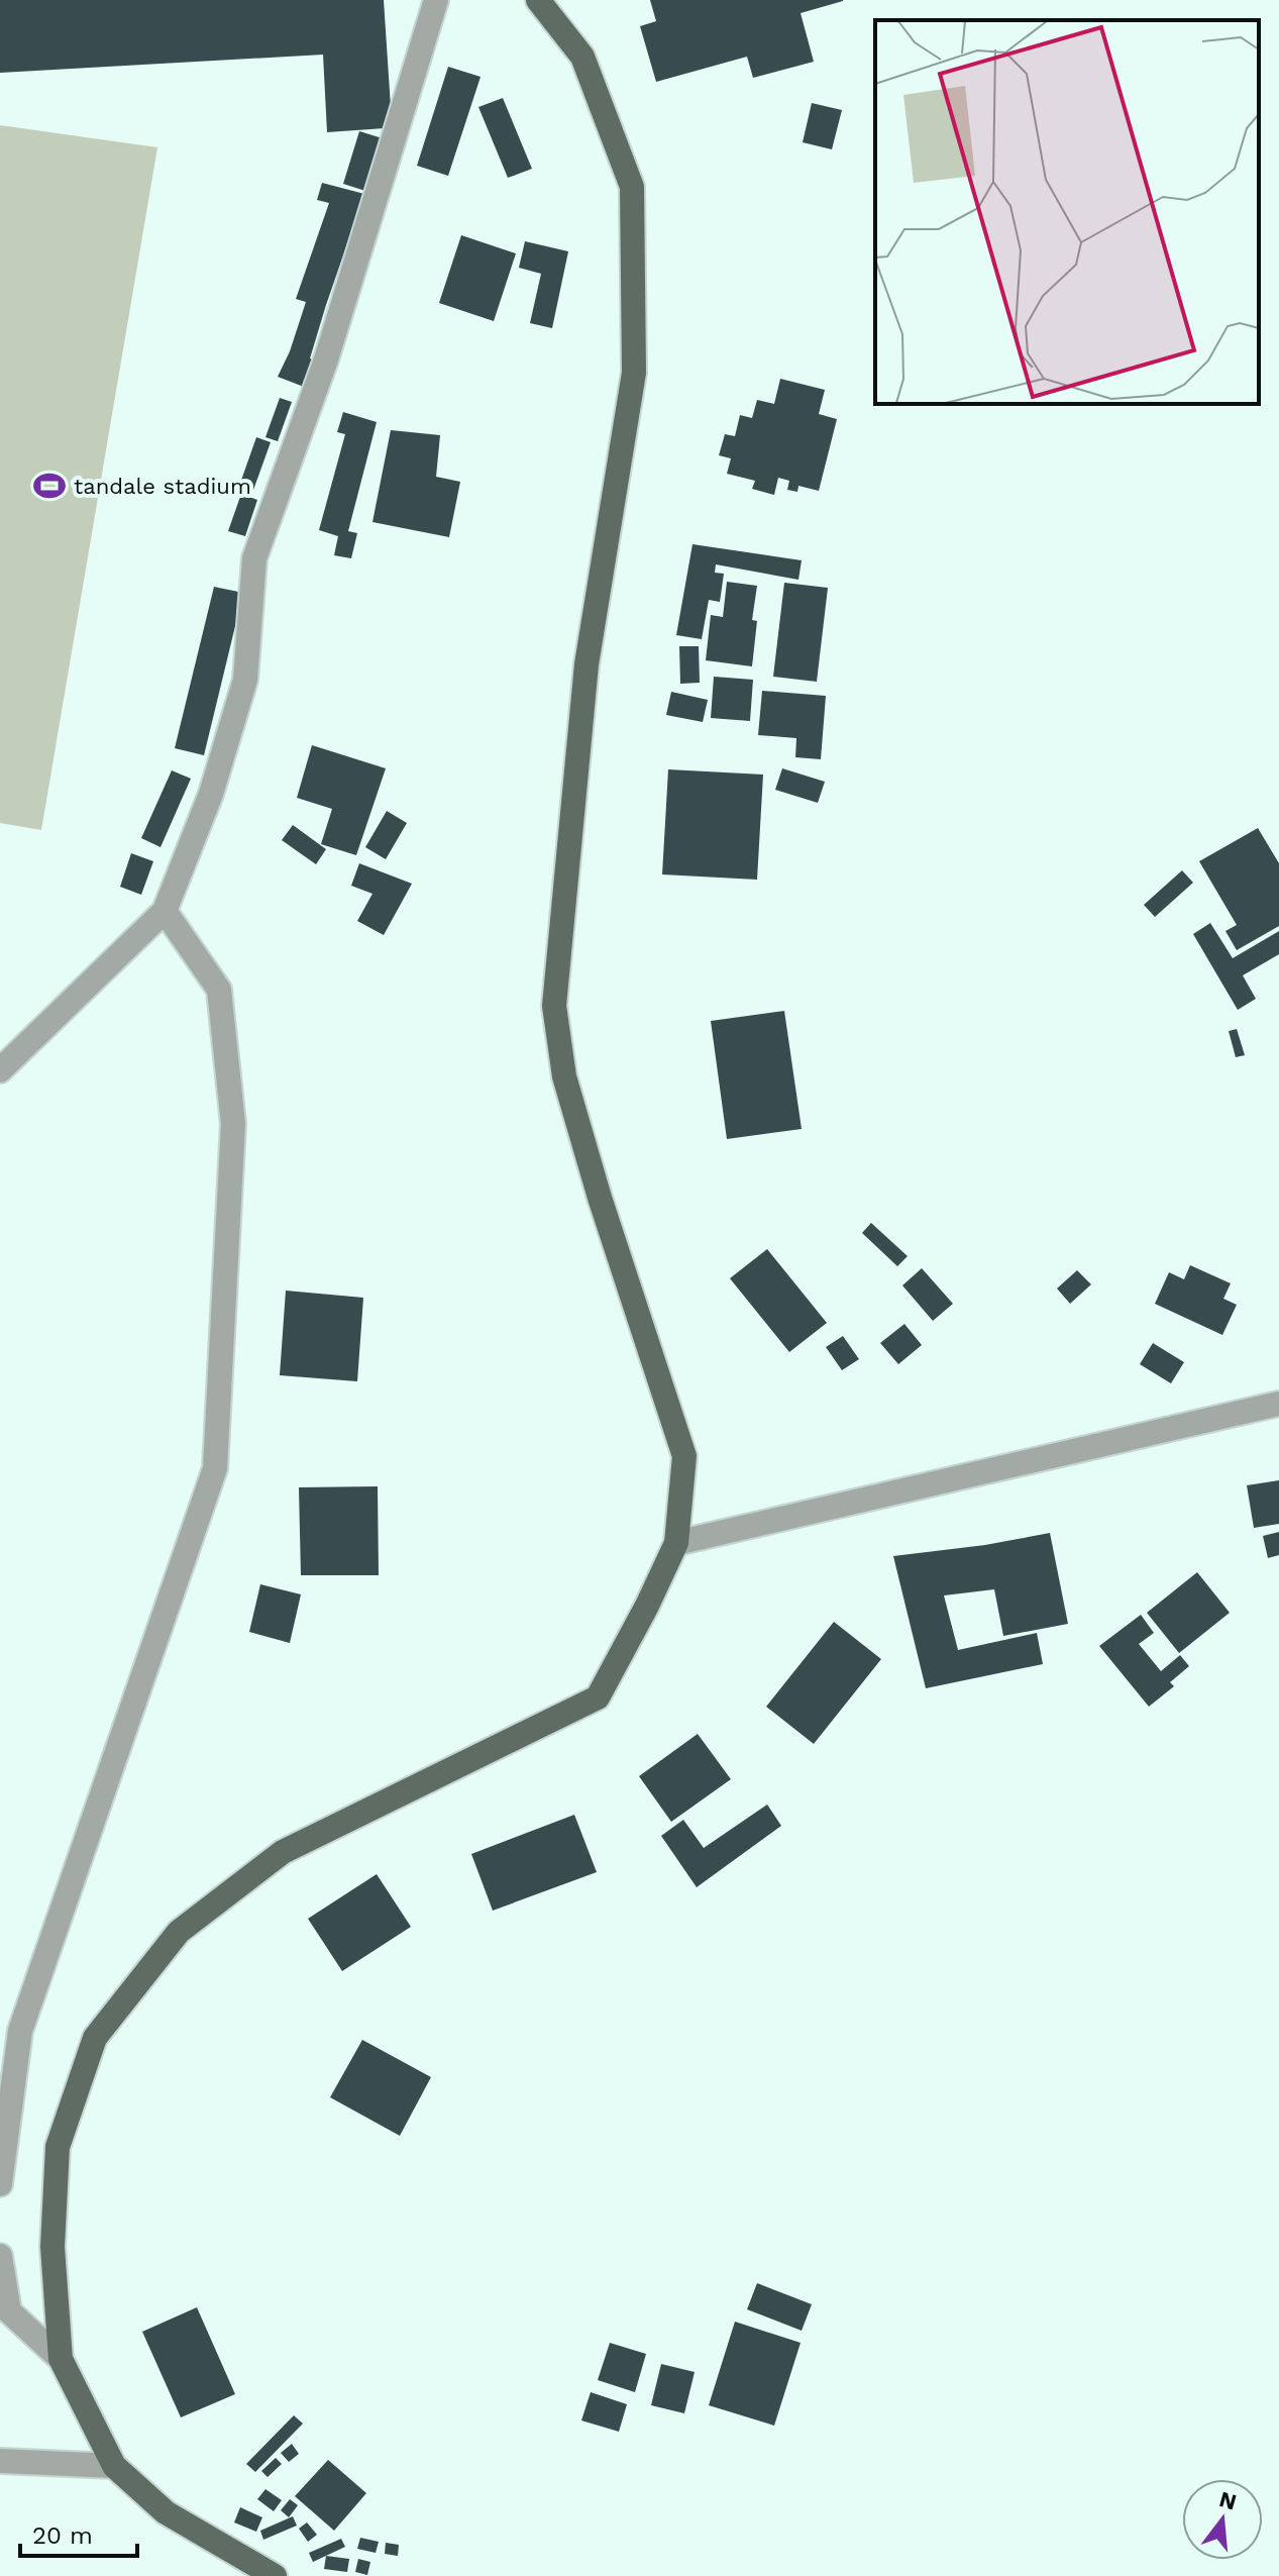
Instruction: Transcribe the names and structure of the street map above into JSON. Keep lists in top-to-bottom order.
{
  "places": {
    "sports": ["tandale stadium"]
  },
  "scale_bar": "20 m",
  "north": "top"
}
